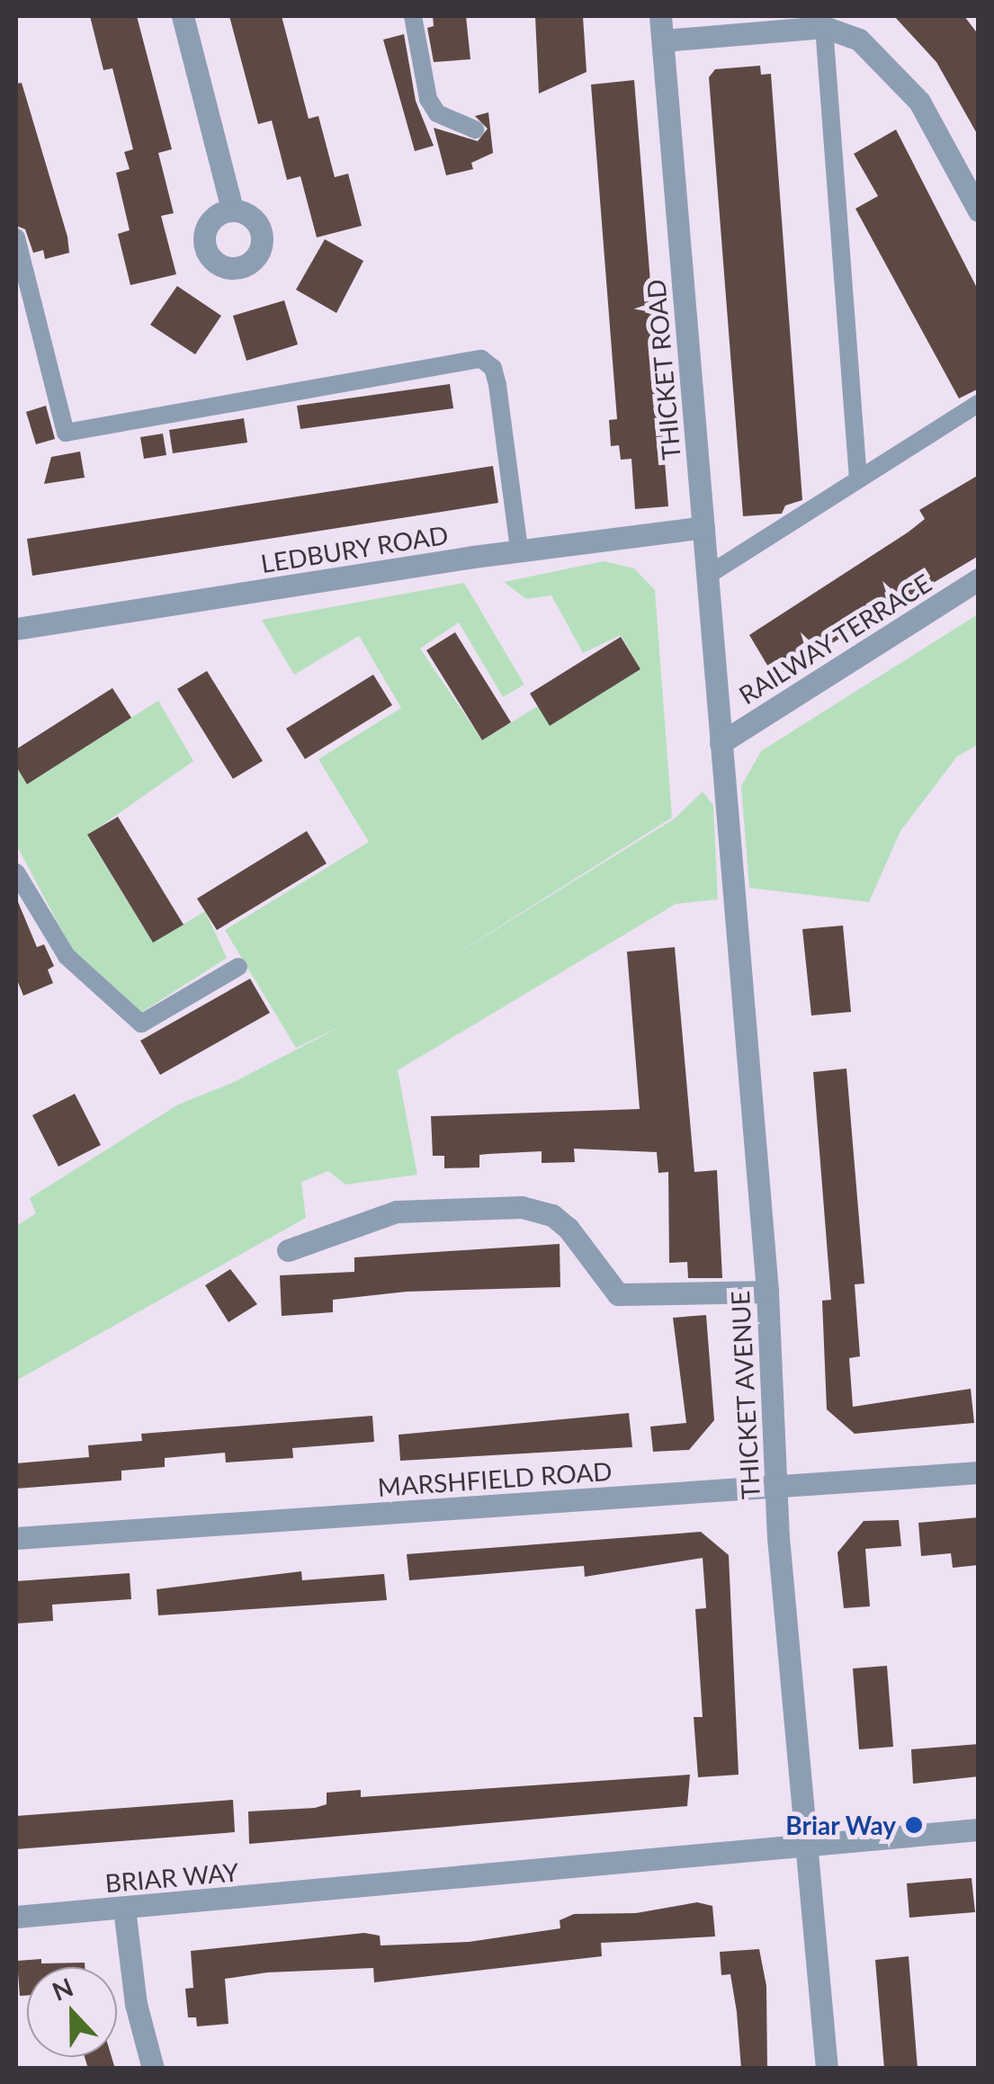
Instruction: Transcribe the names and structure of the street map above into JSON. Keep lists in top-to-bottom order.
{
  "streets": {
    "street": [
      "THICKET ROAD",
      "LEDBURY ROAD",
      "RAILWAY TERRACE",
      "THICKET AVENUE",
      "MARSHFIELD ROAD",
      "BRIAR WAY"
    ]
  },
  "crossings": [
    ["THICKET ROAD", "LEDBURY ROAD"],
    ["THICKET ROAD", "THICKET AVENUE"],
    ["RAILWAY TERRACE", "THICKET AVENUE"],
    ["THICKET AVENUE", "MARSHFIELD ROAD"],
    ["THICKET AVENUE", "BRIAR WAY"]
  ],
  "places": ["Briar Way"],
  "north": "top"
}
